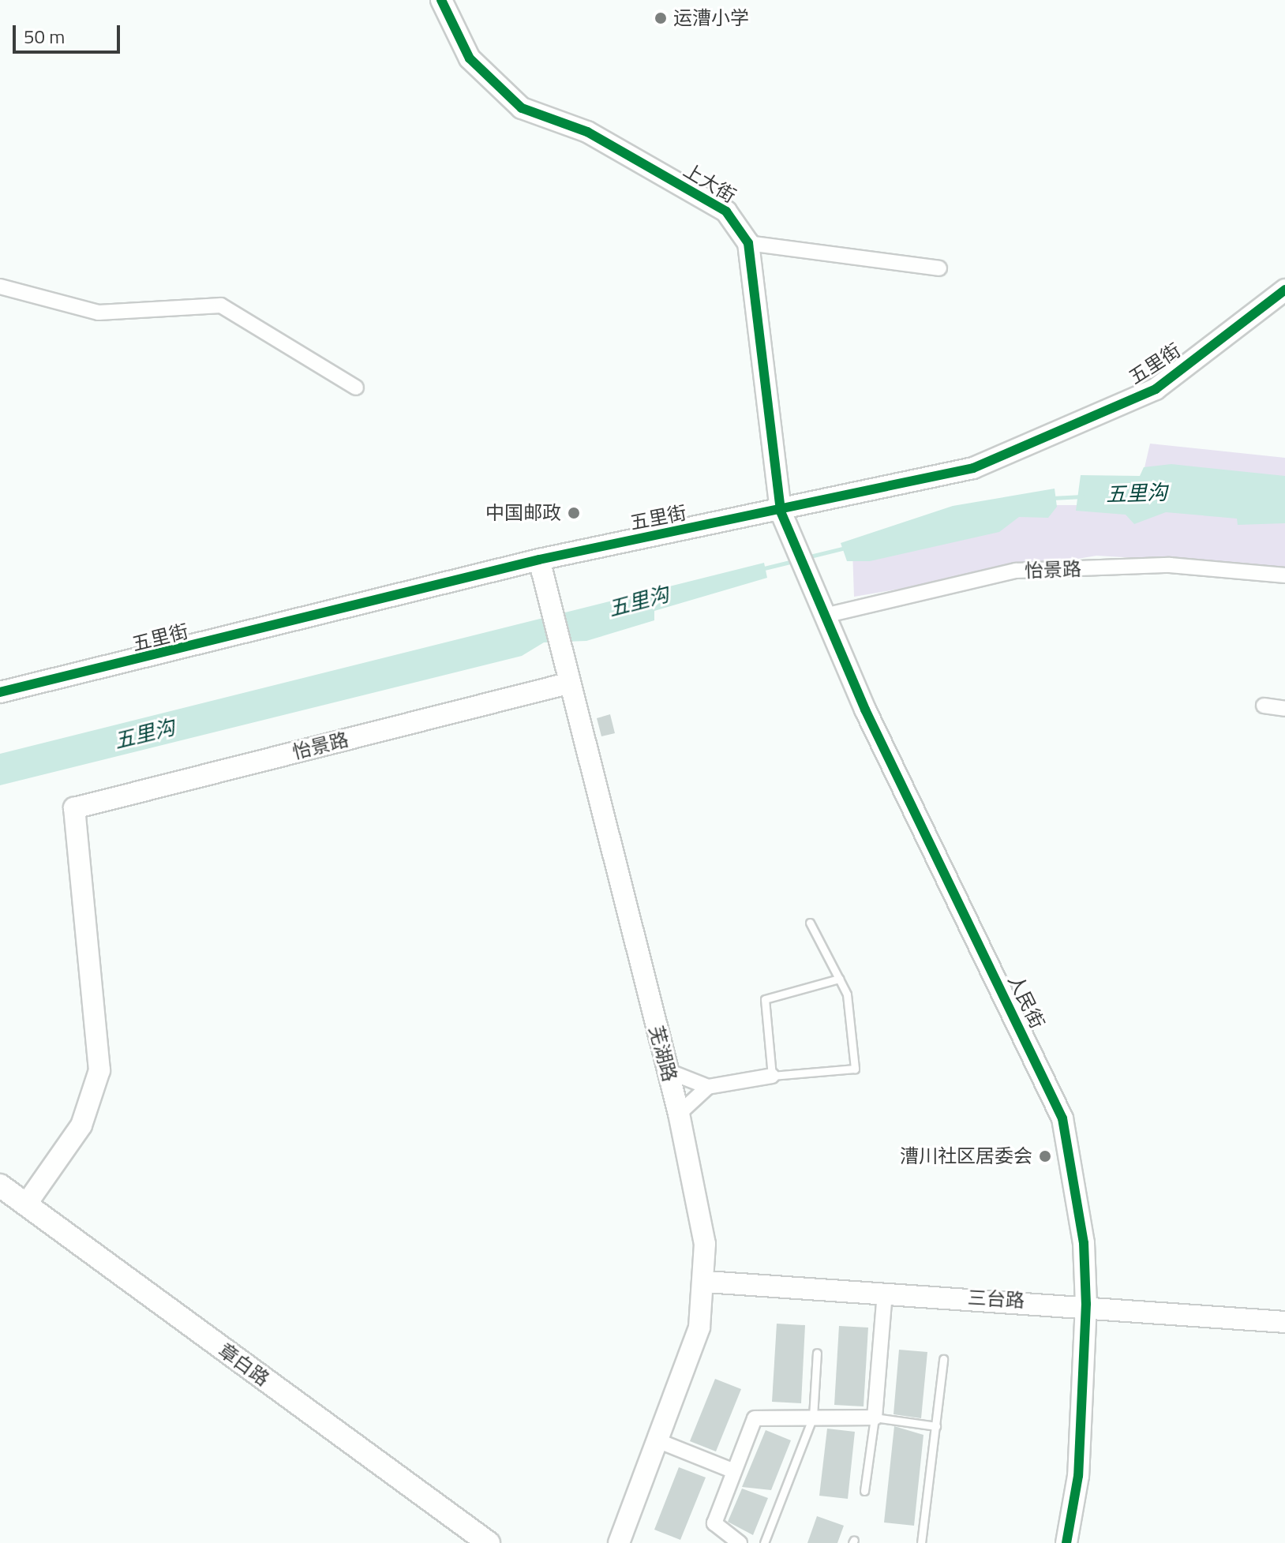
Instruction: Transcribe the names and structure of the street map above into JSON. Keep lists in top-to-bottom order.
{
  "streets": {
    "main road": ["章白路"],
    "street": [
      "上大街",
      "五里街",
      "怡景路",
      "人民街",
      "芜湖路",
      "三台路"
    ]
  },
  "crossings": [
    ["上大街", "五里街"],
    ["上大街", "人民街"],
    ["五里街", "人民街"],
    ["五里街", "芜湖路"],
    ["怡景路", "人民街"],
    ["怡景路", "芜湖路"],
    ["怡景路", "章白路"],
    ["人民街", "三台路"],
    ["芜湖路", "三台路"]
  ],
  "water": ["五里沟"],
  "places": ["运漕小学", "中国邮政", "漕川社区居委会"],
  "scale_bar": "50 m"
}
